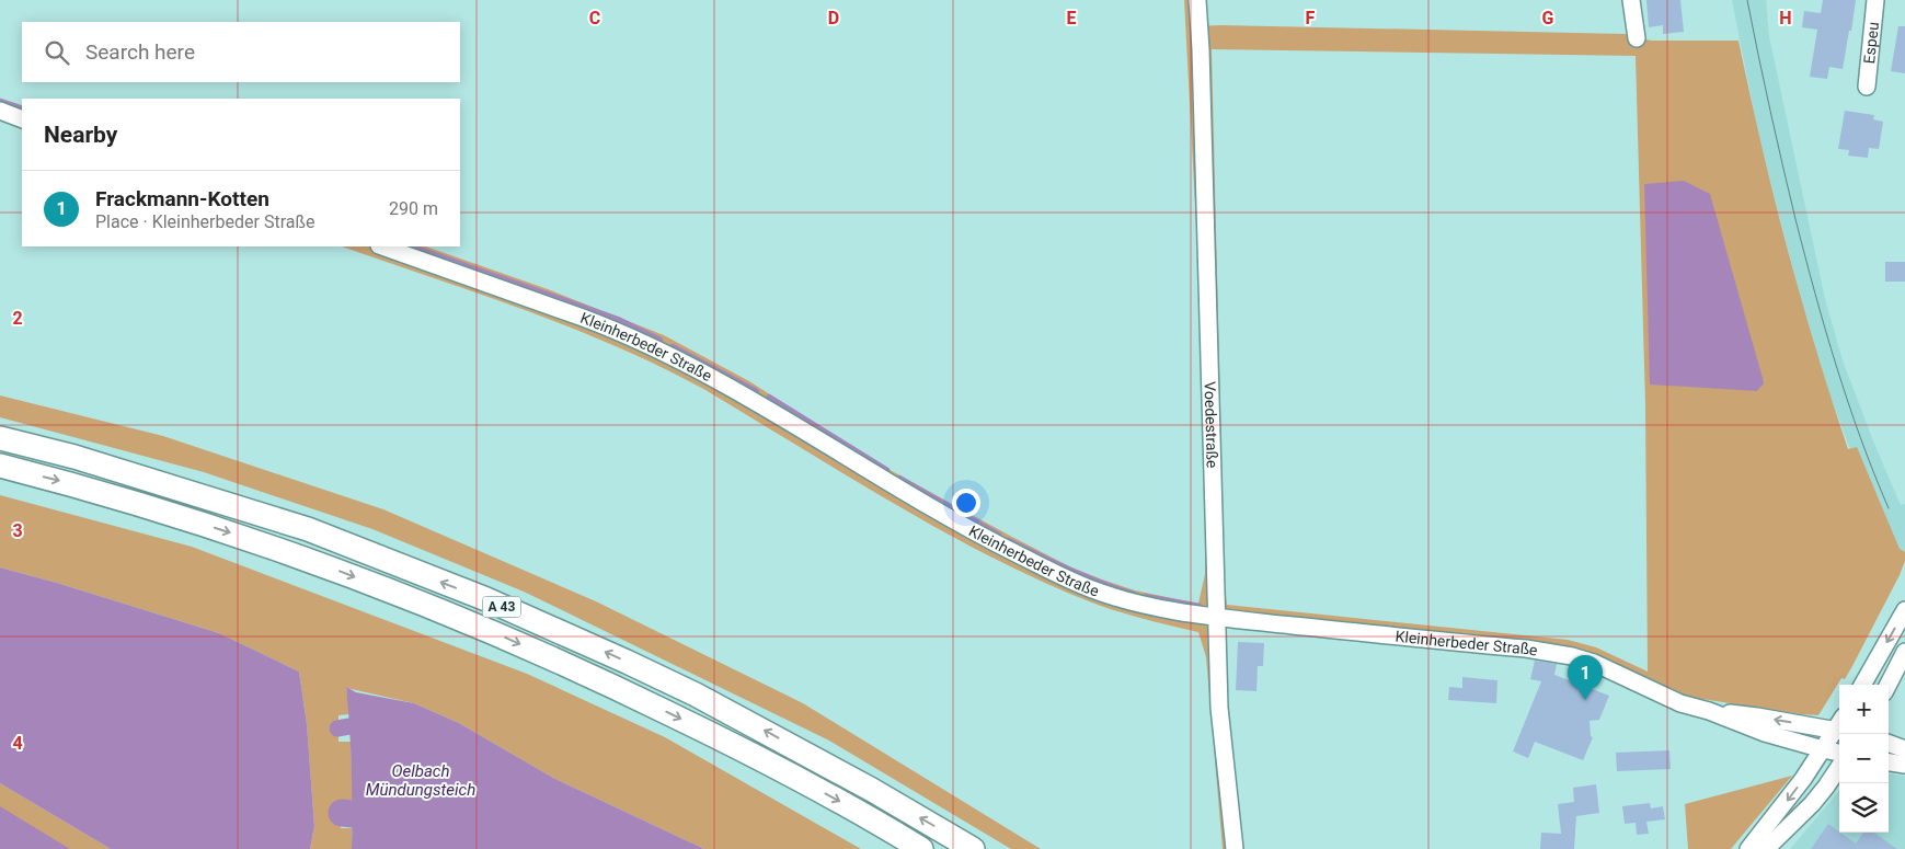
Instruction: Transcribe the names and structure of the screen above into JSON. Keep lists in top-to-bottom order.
{
  "streets": {
    "highway": ["A 43"],
    "street": ["Espeu", "Kleinherbeder Straße", "Voedestraße"]
  },
  "crossings": [
    ["Kleinherbeder Straße", "Voedestraße"]
  ],
  "water": ["Oelbach Mündungsteich"],
  "page": {
    "search": "Search here",
    "heading": "Nearby",
    "list": [
      {
        "mark": "1",
        "name": "Frackmann-Kotten",
        "note": "Place · Kleinherbeder Straße",
        "value": "290 m"
      }
    ],
    "pins": "1",
    "map_buttons": ["+", "−"]
  },
  "grid": {
    "columns": [
      "C",
      "D",
      "E",
      "F",
      "G",
      "H"
    ],
    "rows": ["2", "3", "4"]
  }
}
